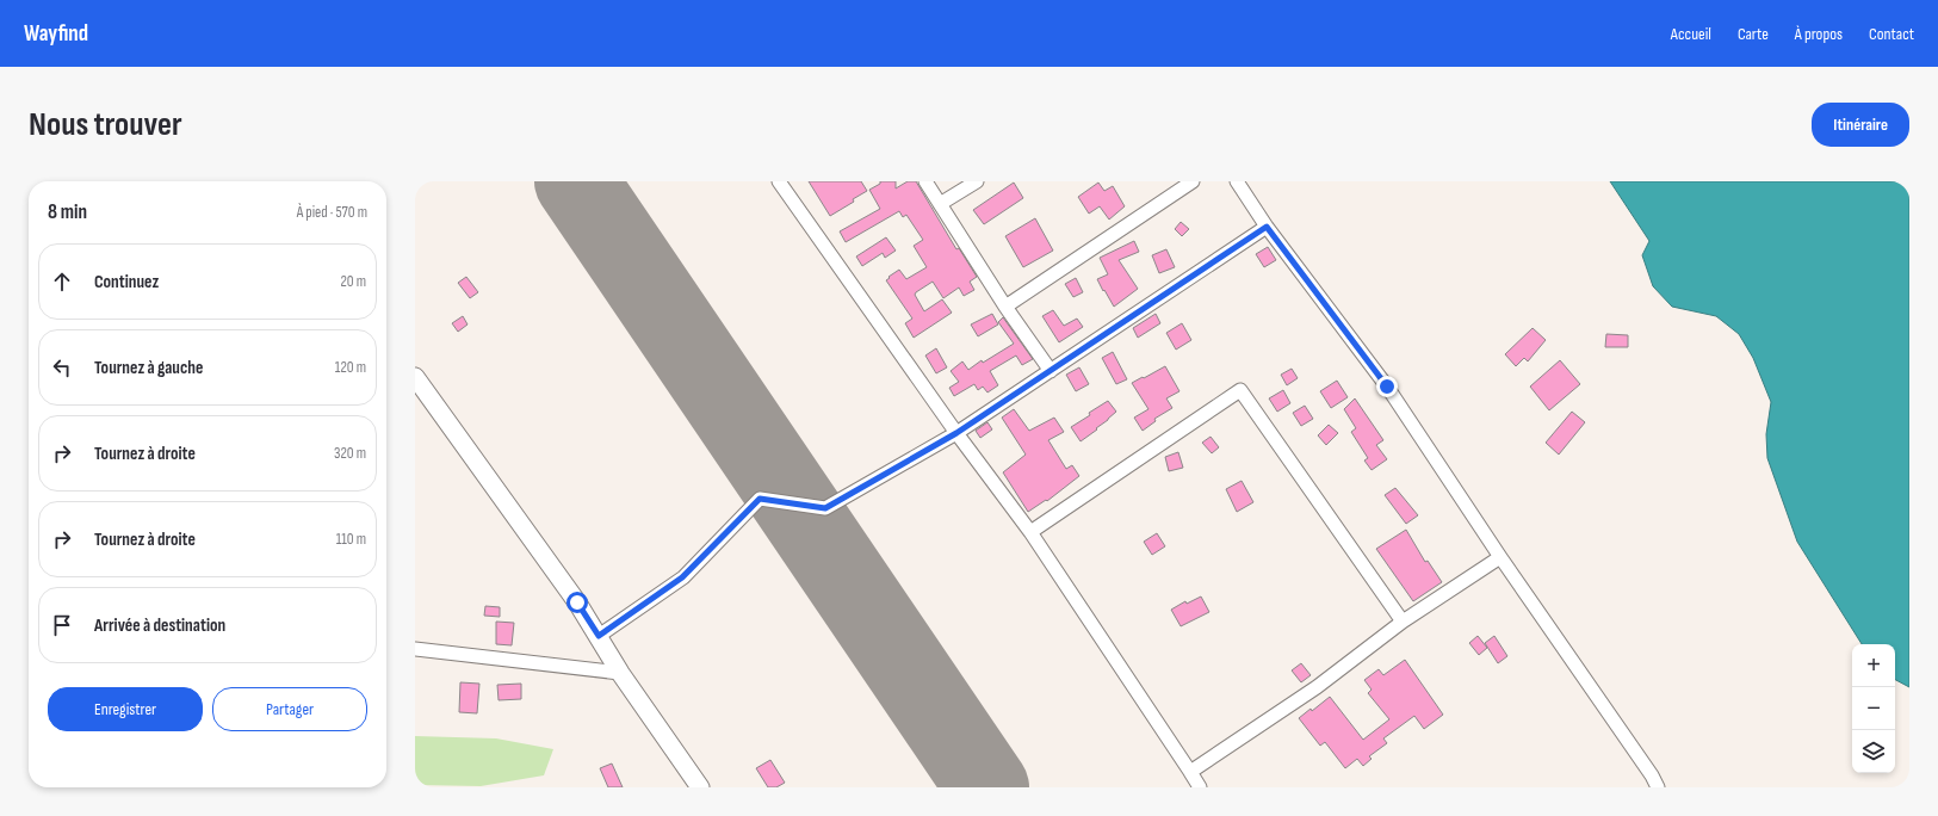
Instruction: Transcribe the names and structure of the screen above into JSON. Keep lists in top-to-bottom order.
{
  "page": {
    "header": "Wayfind",
    "nav": [
      "Accueil",
      "Carte",
      "À propos",
      "Contact"
    ],
    "buttons": [
      "Itinéraire",
      ["Enregistrer", "Partager"]
    ],
    "title": "Nous trouver",
    "heading": ["8 min", "À pied · 570 m"],
    "list": [
      ["Continuez", "20 m"],
      ["Tournez à gauche", "120 m"],
      ["Tournez à droite", "320 m"],
      ["Tournez à droite", "110 m"],
      "Arrivée à destination"
    ],
    "map_buttons": ["+", "−"]
  }
}
